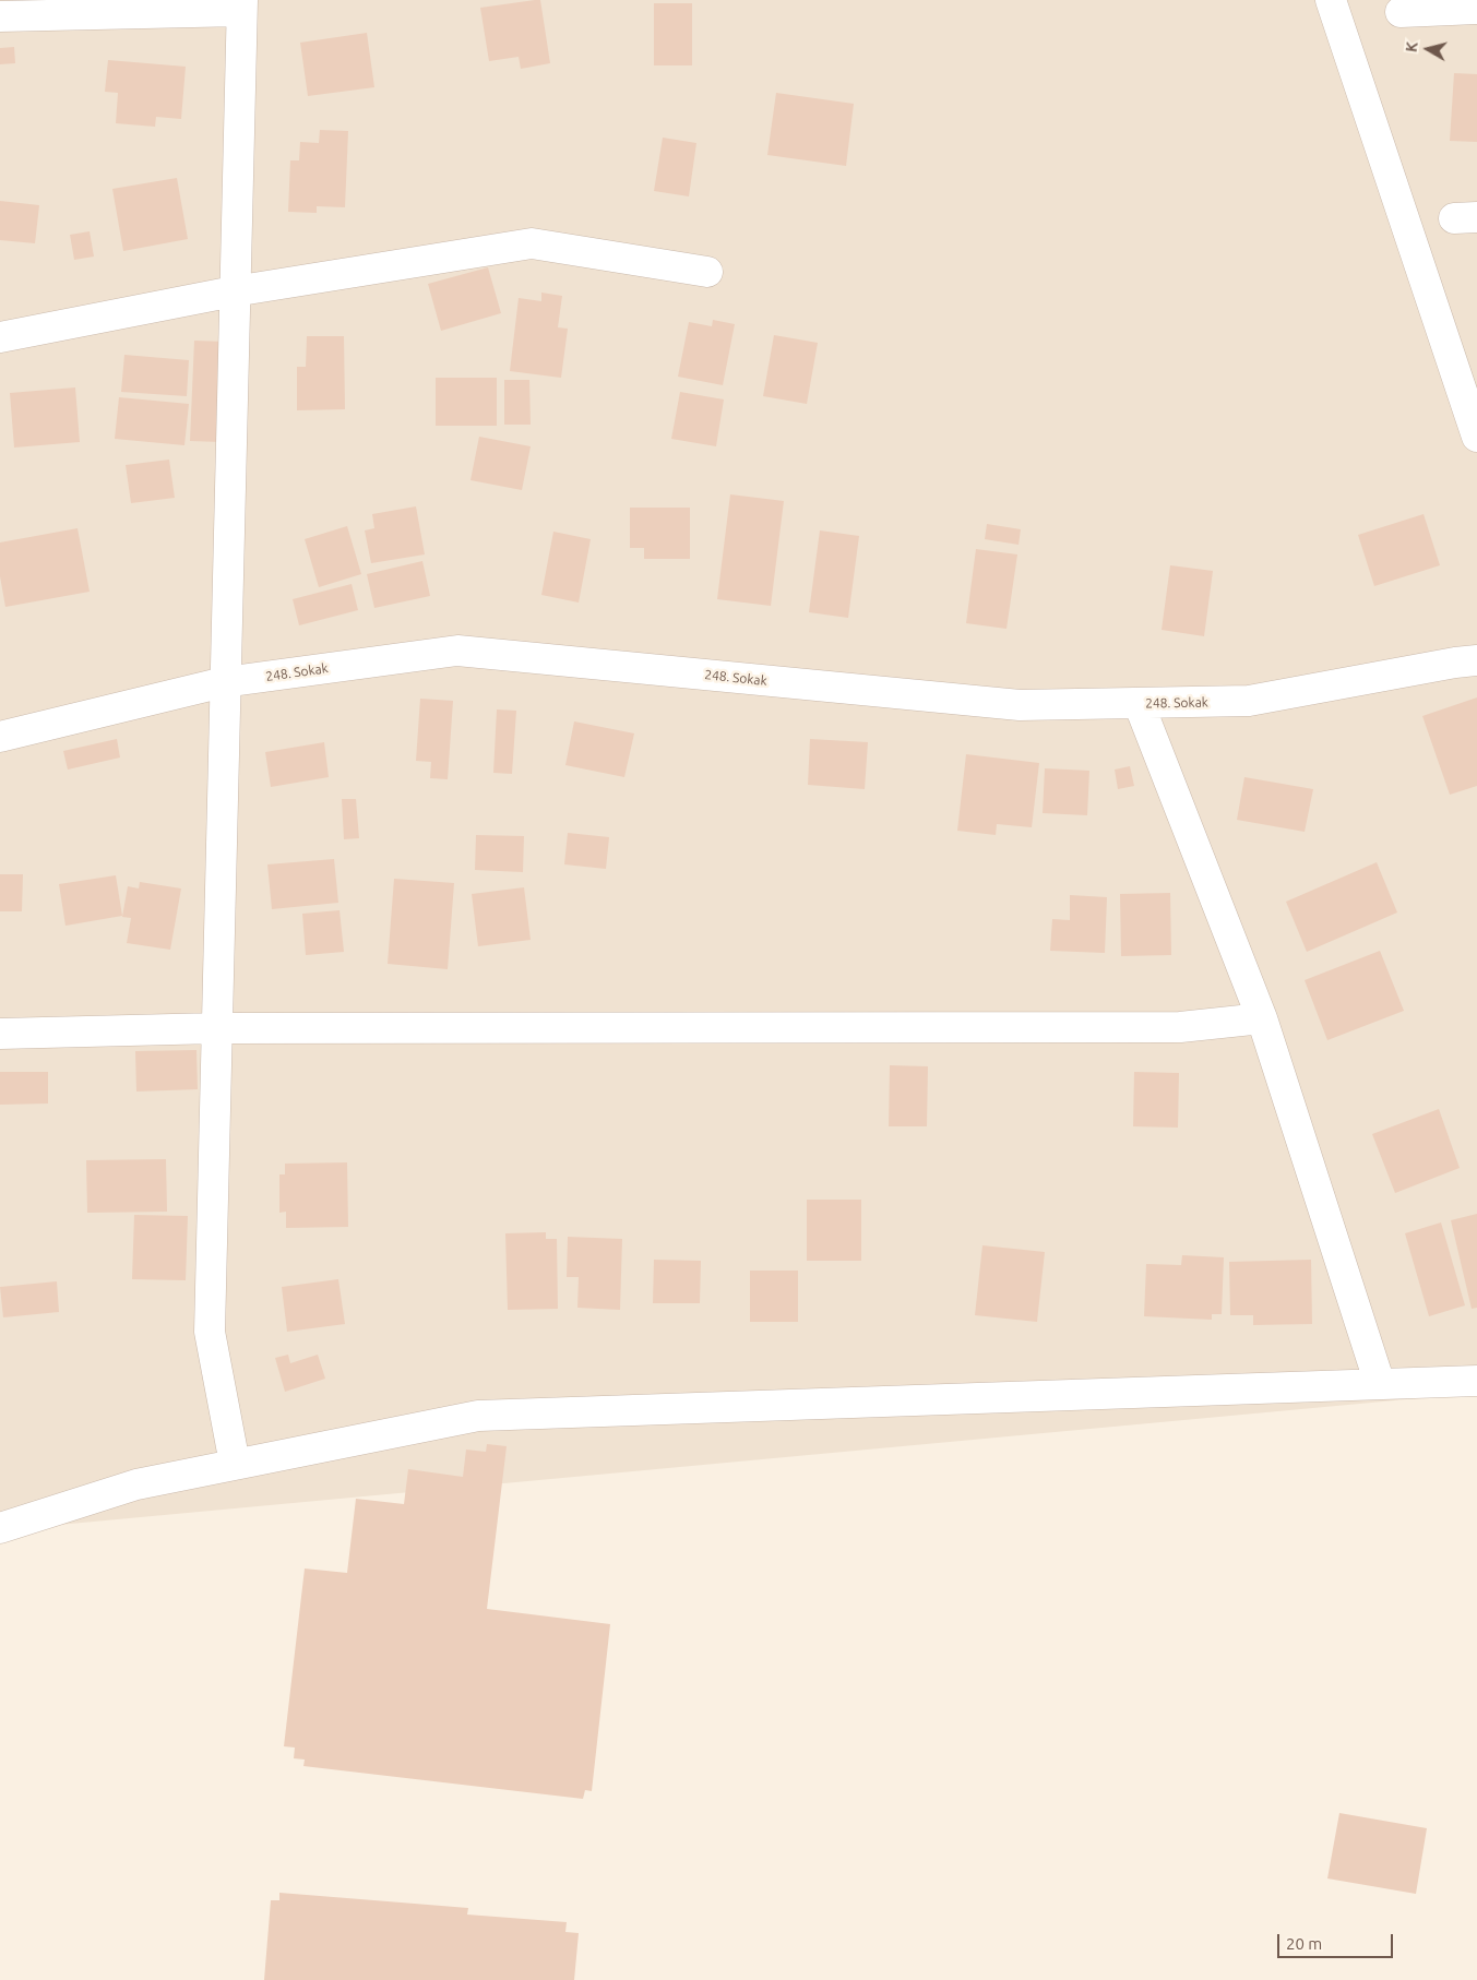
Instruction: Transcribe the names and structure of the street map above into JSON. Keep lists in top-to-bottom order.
{
  "streets": {
    "street": ["248. Sokak"]
  },
  "scale_bar": "20 m",
  "north": "left"
}
